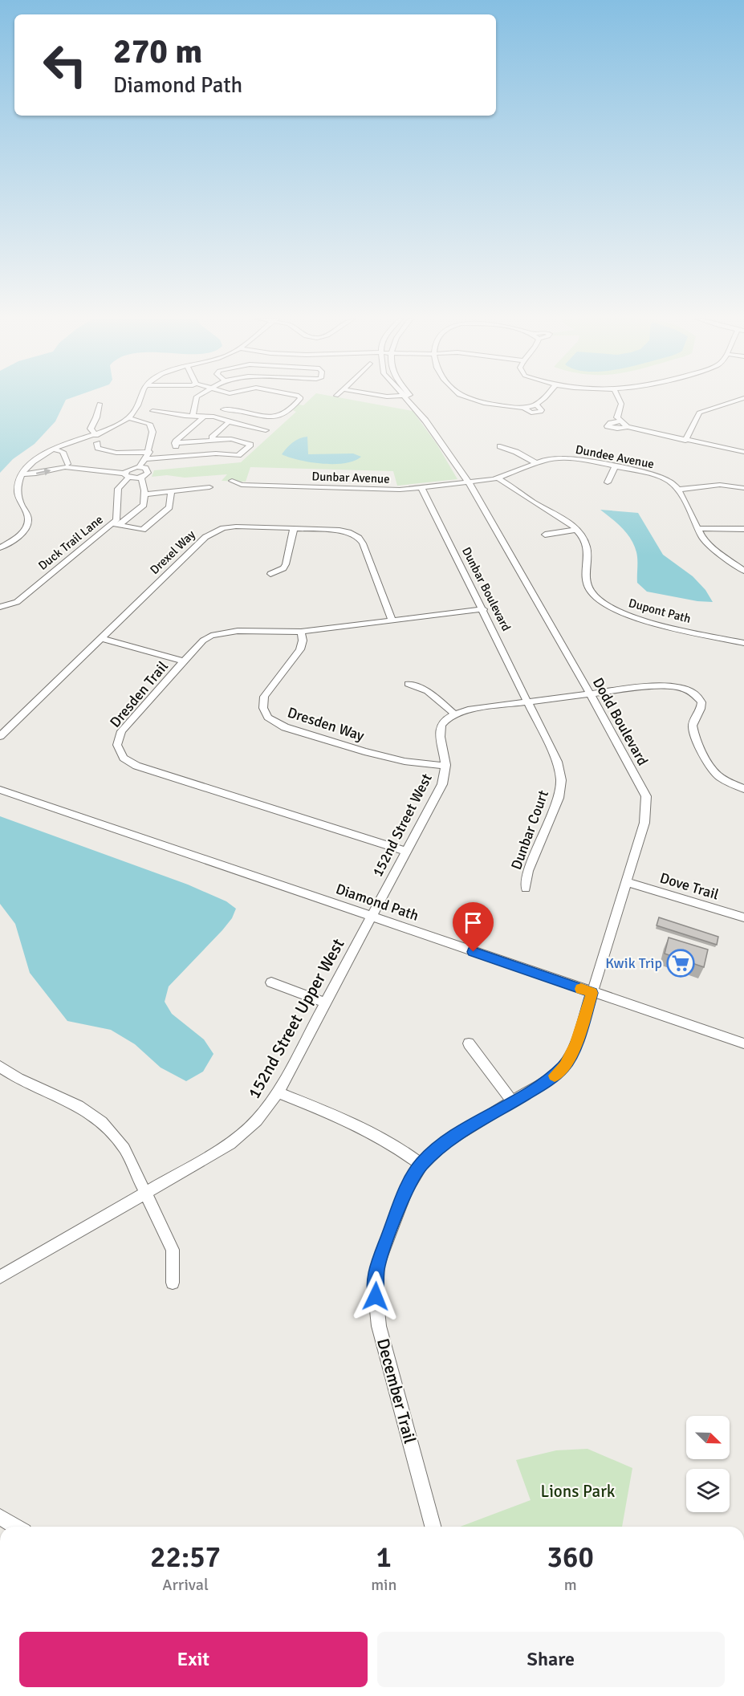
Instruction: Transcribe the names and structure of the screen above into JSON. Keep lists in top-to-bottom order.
{
  "streets": {
    "street": [
      "Dundee Avenue",
      "Dunbar Avenue",
      "Duck Trail Lane",
      "Drexel Way",
      "Dunbar Boulevard",
      "Dupont Path",
      "Dresden Trail",
      "Dodd Boulevard",
      "Dresden Way",
      "152nd Street West",
      "Dunbar Court",
      "Dove Trail",
      "Diamond Path",
      "152nd Street Upper West",
      "December Trail"
    ]
  },
  "crossings": [
    ["Dundee Avenue", "Dunbar Avenue"],
    ["Dundee Avenue", "Dupont Path"],
    ["Dundee Avenue", "Dodd Boulevard"],
    ["Dunbar Avenue", "Dunbar Boulevard"],
    ["Dunbar Avenue", "Dodd Boulevard"],
    ["Drexel Way", "Dresden Trail"],
    ["Dunbar Boulevard", "Dresden Trail"],
    ["Dunbar Boulevard", "Dunbar Court"],
    ["Dresden Trail", "Dresden Way"],
    ["Dresden Trail", "152nd Street West"],
    ["Dodd Boulevard", "Dove Trail"],
    ["Dodd Boulevard", "Diamond Path"],
    ["Dodd Boulevard", "December Trail"],
    ["Dresden Way", "152nd Street West"],
    ["152nd Street West", "Diamond Path"],
    ["152nd Street West", "152nd Street Upper West"],
    ["Diamond Path", "152nd Street Upper West"],
    ["Diamond Path", "December Trail"]
  ],
  "parks": ["Lions Park"],
  "places": {
    "supermarket": ["Kwik Trip"]
  },
  "north": "bottom right",
  "page": {
    "turn": ["270 m", "Diamond Path"],
    "eta": [
      "22:57",
      "Arrival",
      "1",
      "min",
      "360",
      "m"
    ],
    "buttons": ["Exit", "Share"]
  }
}
